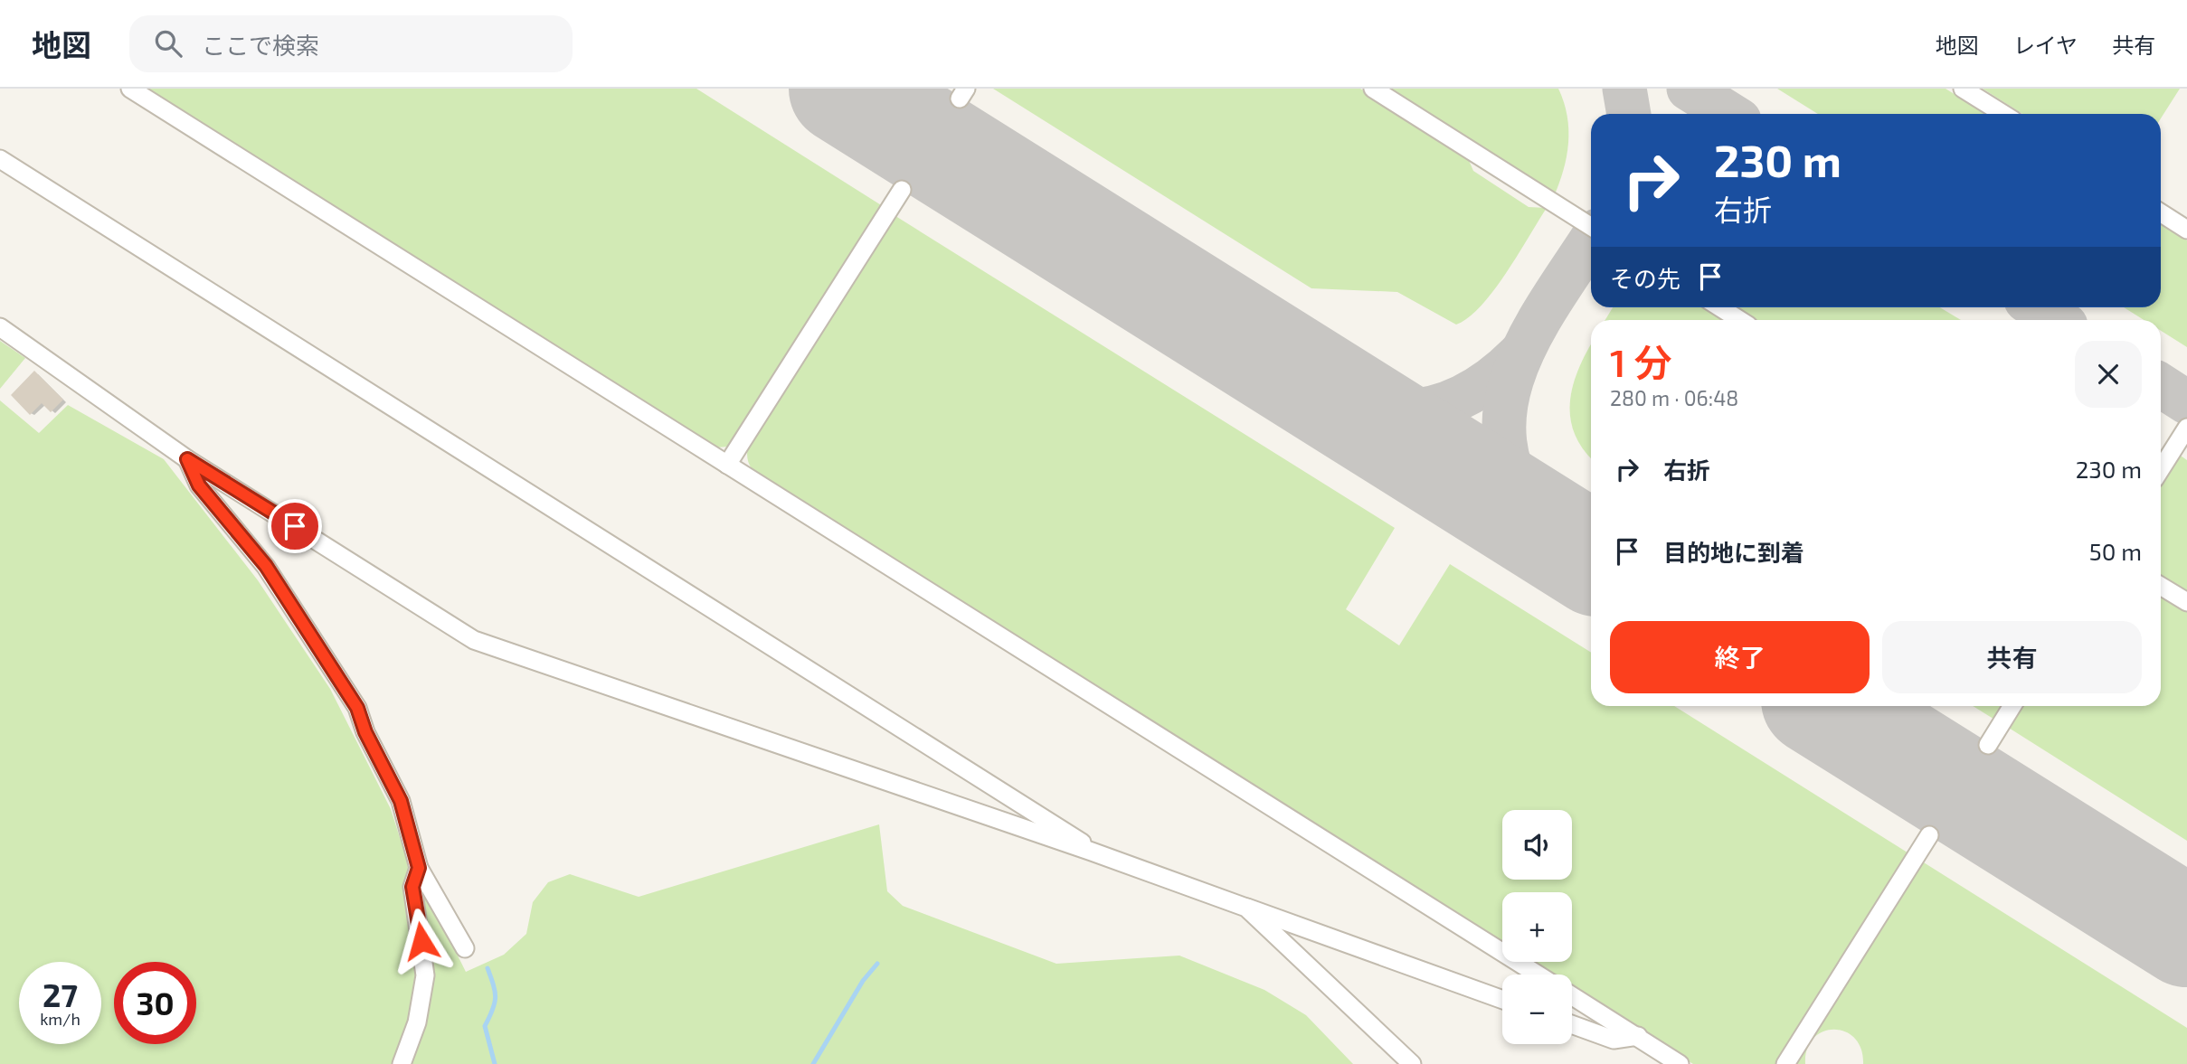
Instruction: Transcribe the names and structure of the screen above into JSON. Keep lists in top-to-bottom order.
{
  "page": {
    "header": "地図",
    "search": "ここで検索",
    "nav": ["地図", "レイヤ", "共有"],
    "turn": ["230 m", "右折"],
    "then": "その先",
    "heading": ["1 分", "280 m · 06:48"],
    "list": [
      {
        "name": "右折",
        "value": "230 m"
      },
      {
        "name": "目的地に到着",
        "value": "50 m"
      }
    ],
    "buttons": ["終了", "共有"],
    "map_buttons": ["+", "−"],
    "speed": "27 km/h",
    "limit": "30"
  }
}
